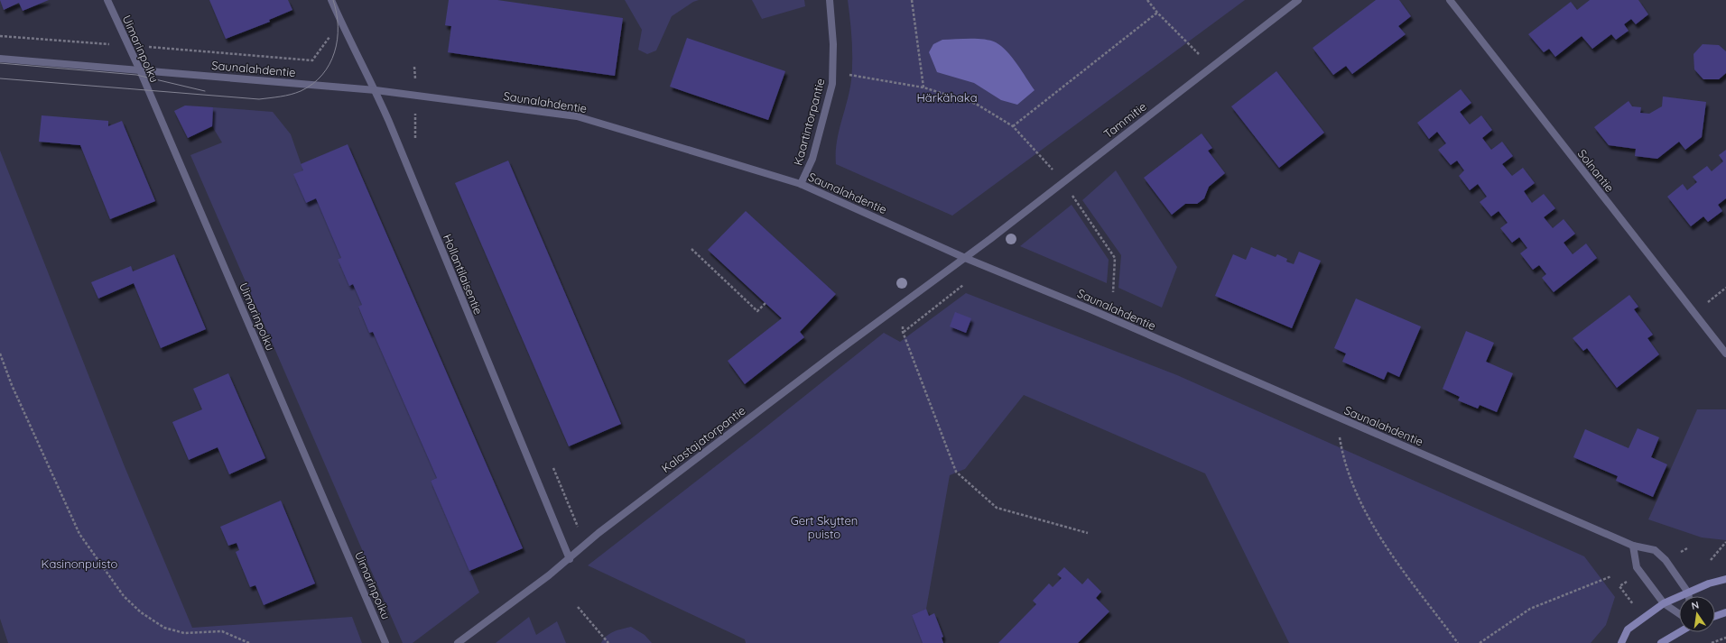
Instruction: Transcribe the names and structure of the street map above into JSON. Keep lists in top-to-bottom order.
{
  "streets": {
    "street": [
      "Uimarinpolku",
      "Saunalahdentie",
      "Tammitie",
      "Kaartintorpantie",
      "Solnantie",
      "Hollantilaisentie",
      "Kalastajatorpantie"
    ]
  },
  "crossings": [
    ["Uimarinpolku", "Saunalahdentie"],
    ["Saunalahdentie", "Tammitie"],
    ["Saunalahdentie", "Kaartintorpantie"],
    ["Saunalahdentie", "Hollantilaisentie"],
    ["Saunalahdentie", "Kalastajatorpantie"],
    ["Tammitie", "Kalastajatorpantie"],
    ["Hollantilaisentie", "Kalastajatorpantie"]
  ],
  "parks": ["Härkähaka", "Gert Skytten puisto", "Kasinonpuisto"],
  "north": "top"
}
